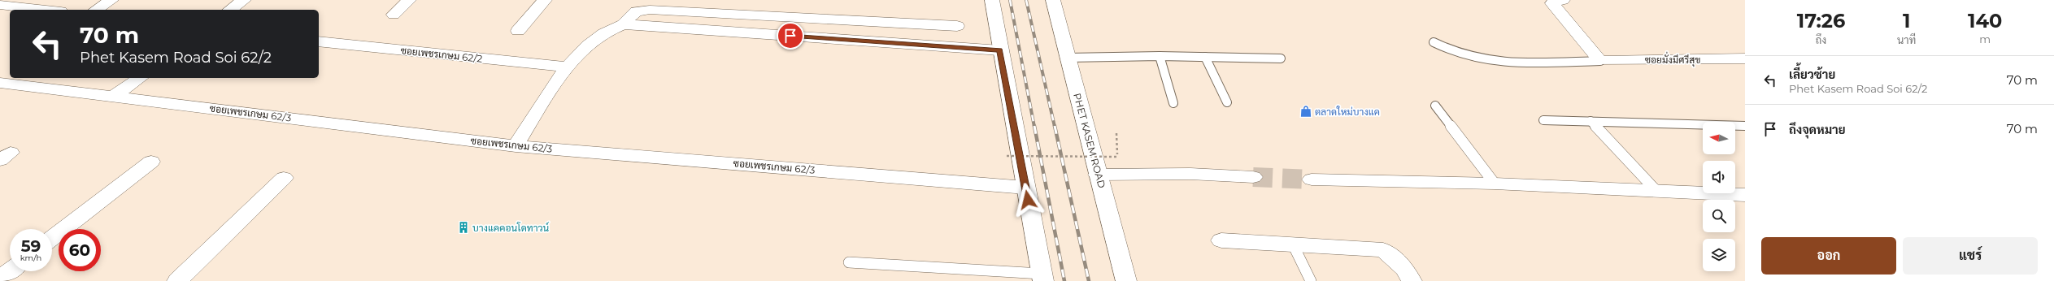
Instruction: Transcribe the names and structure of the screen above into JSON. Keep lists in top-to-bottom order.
{
  "streets": {
    "street": [
      "ซอยเพชรเกษม 62/2",
      "ซอยมั่งมีศรีสุข",
      "ซอยเพชรเกษม 62/3",
      "PHET KASEM ROAD"
    ]
  },
  "places": {
    "shop": ["ตลาดใหม่บางแค"],
    "building": ["บางแคคอนโดทาวน์"]
  },
  "north": "left",
  "page": {
    "eta": [
      "17:26",
      "ถึง",
      "1",
      "นาที",
      "140",
      "m"
    ],
    "turn": ["70 m", "Phet Kasem Road Soi 62/2"],
    "list": [
      {
        "name": "เลี้ยวซ้าย",
        "note": "Phet Kasem Road Soi 62/2",
        "value": "70 m"
      },
      {
        "name": "ถึงจุดหมาย",
        "value": "70 m"
      }
    ],
    "speed": "59 km/h",
    "limit": "60",
    "buttons": ["ออก", "แชร์"]
  }
}
